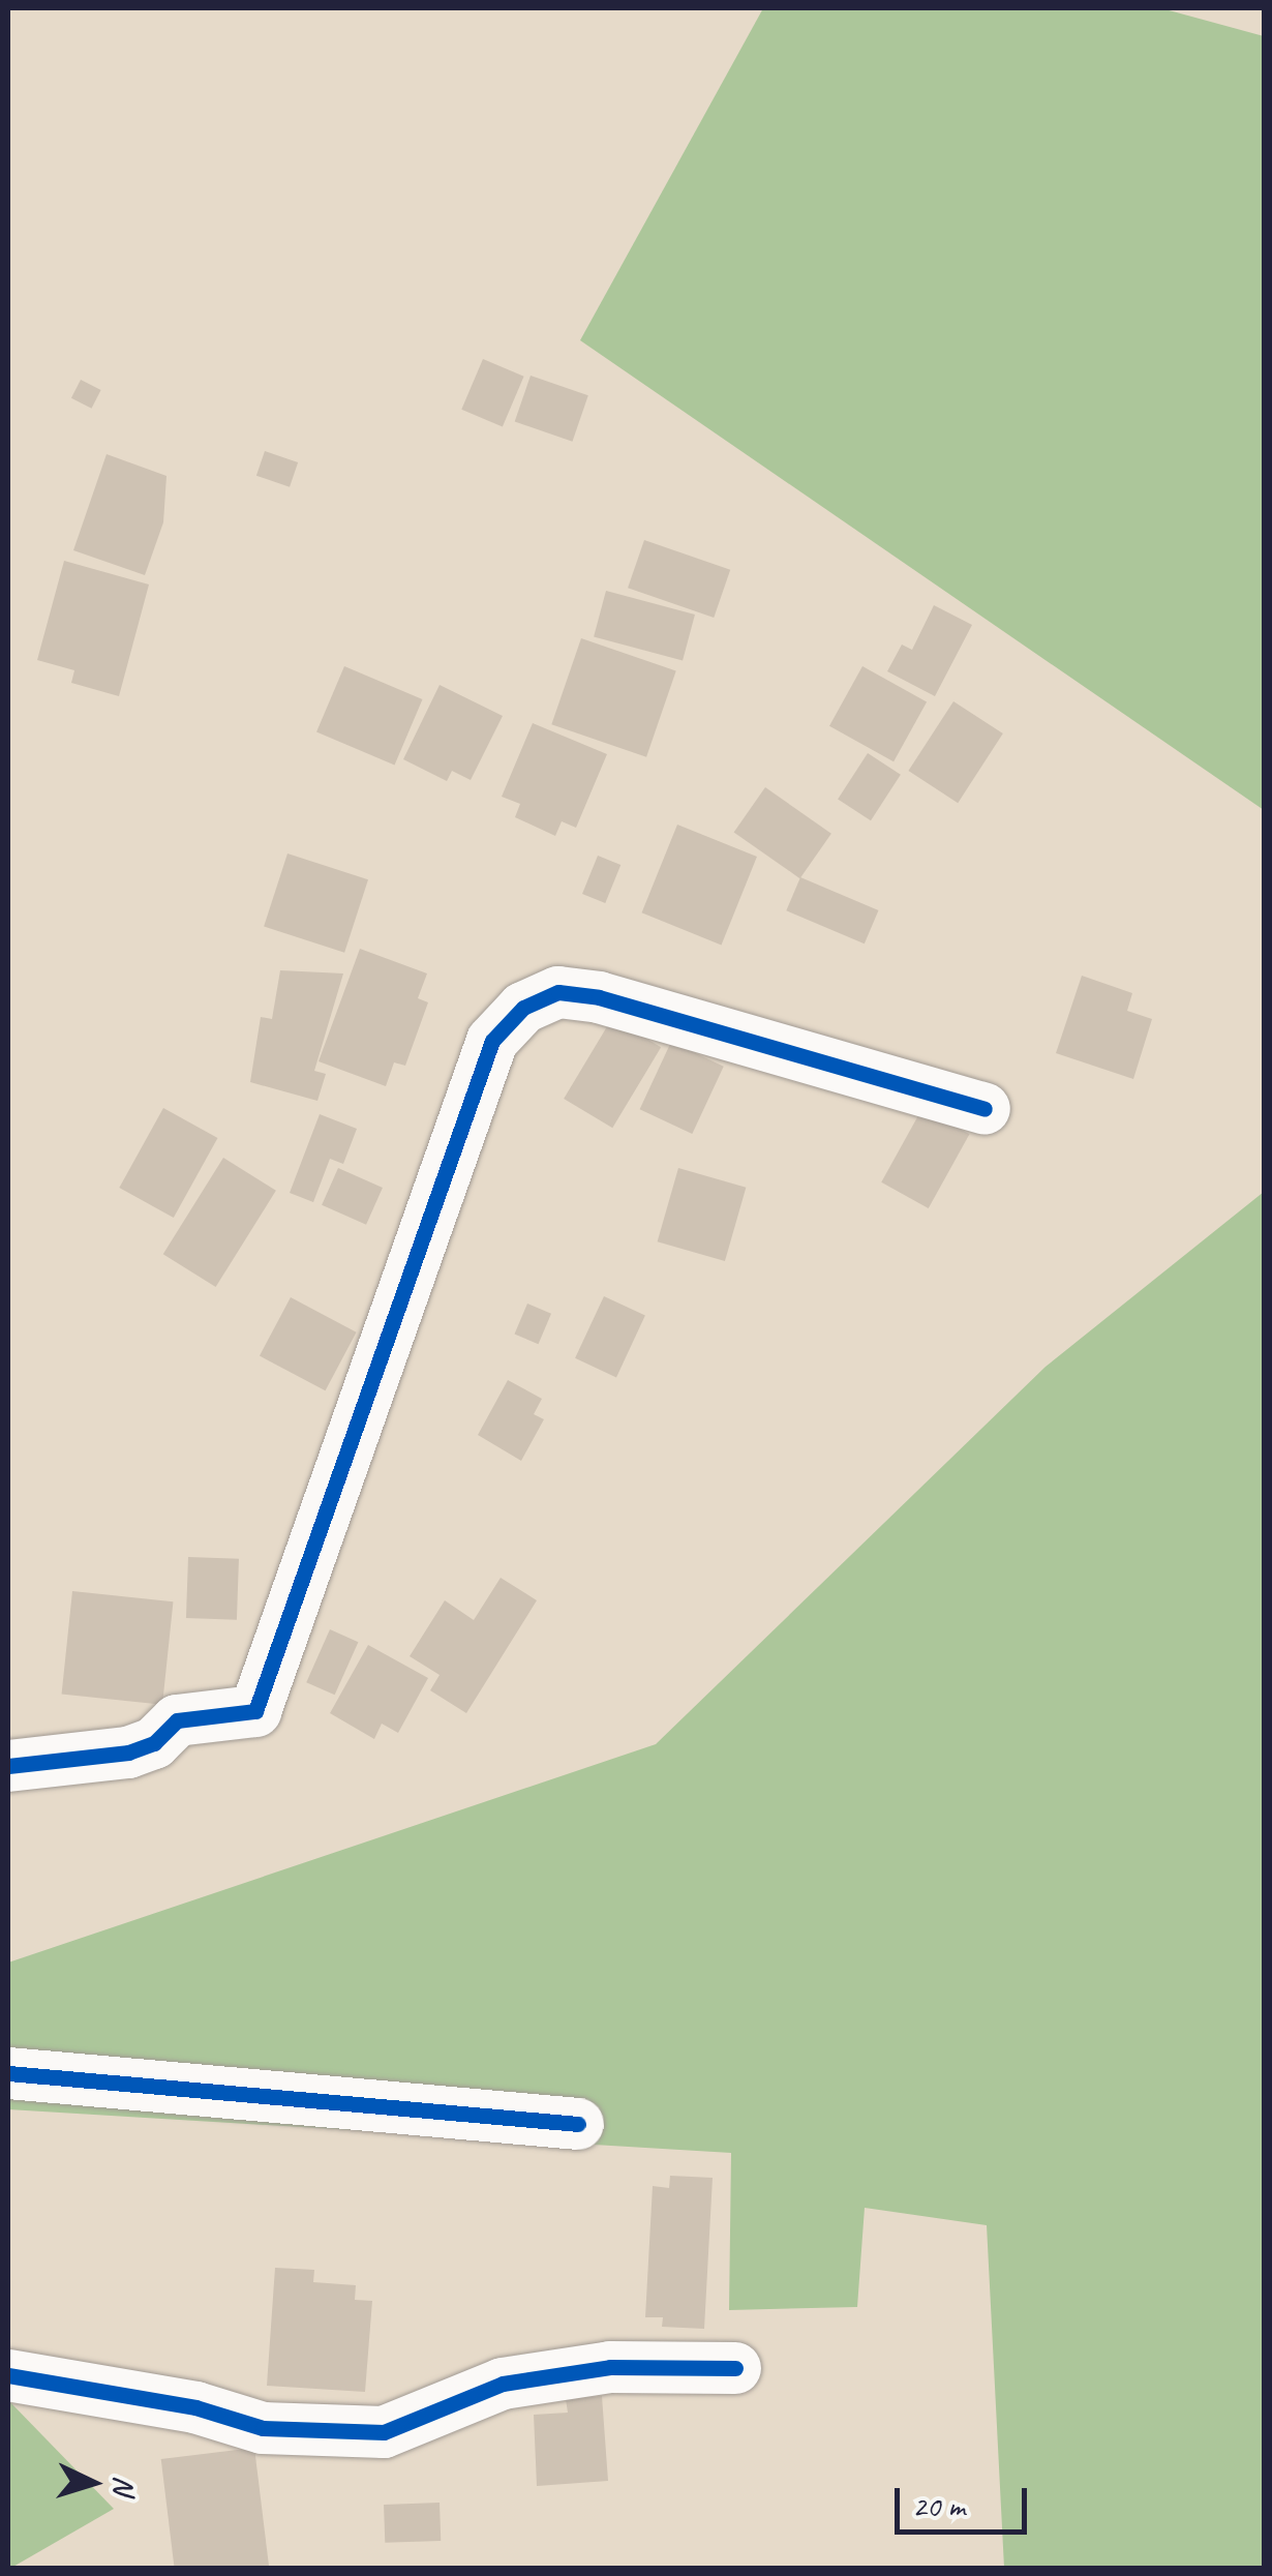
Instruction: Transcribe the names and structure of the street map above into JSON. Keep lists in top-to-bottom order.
{
  "scale_bar": "20 m",
  "north": "right"
}
